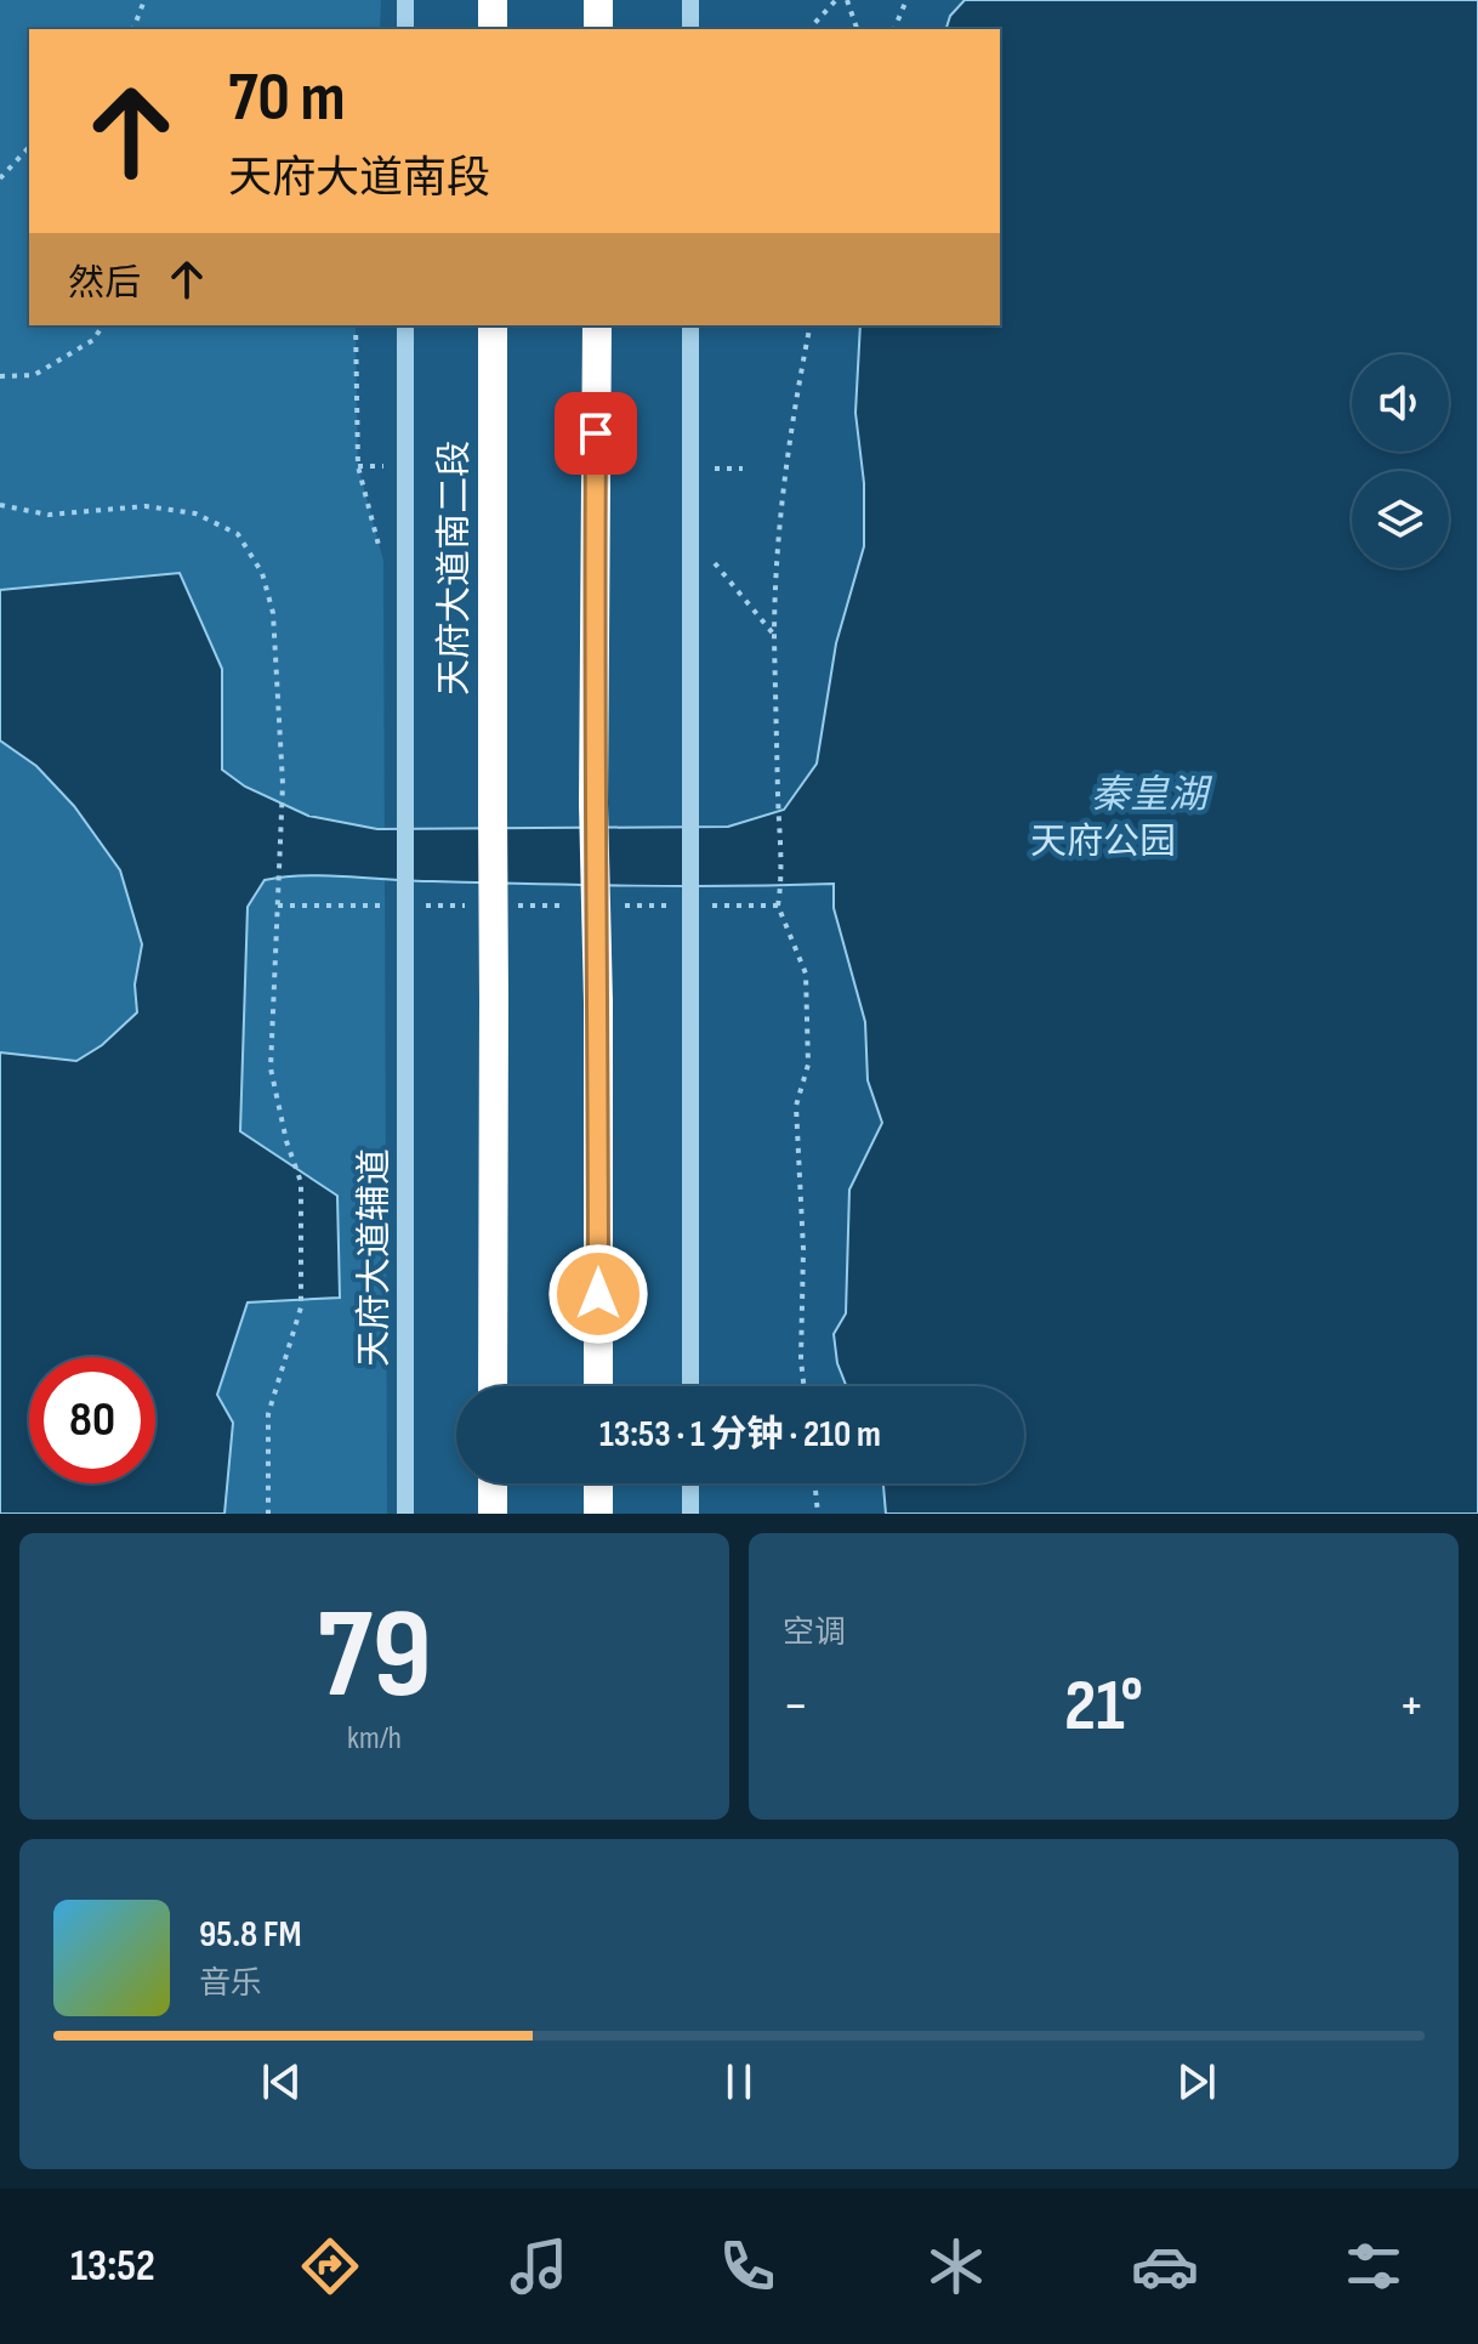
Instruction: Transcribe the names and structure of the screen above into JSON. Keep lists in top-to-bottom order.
{
  "streets": {
    "highway": ["天府大道南二段"],
    "street": ["天府大道辅道"]
  },
  "water": ["秦皇湖"],
  "parks": ["天府公园"],
  "page": {
    "turn": ["70 m", "天府大道南段"],
    "then": "然后",
    "limit": "80",
    "trip": "13:53 · 1 分钟 · 210 m",
    "tile": [
      ["79", "km/h"],
      "空调"
    ],
    "heat": ["−", "21°", "+"],
    "song": ["95.8 FM", "音乐"],
    "tabs": "13:52"
  }
}
